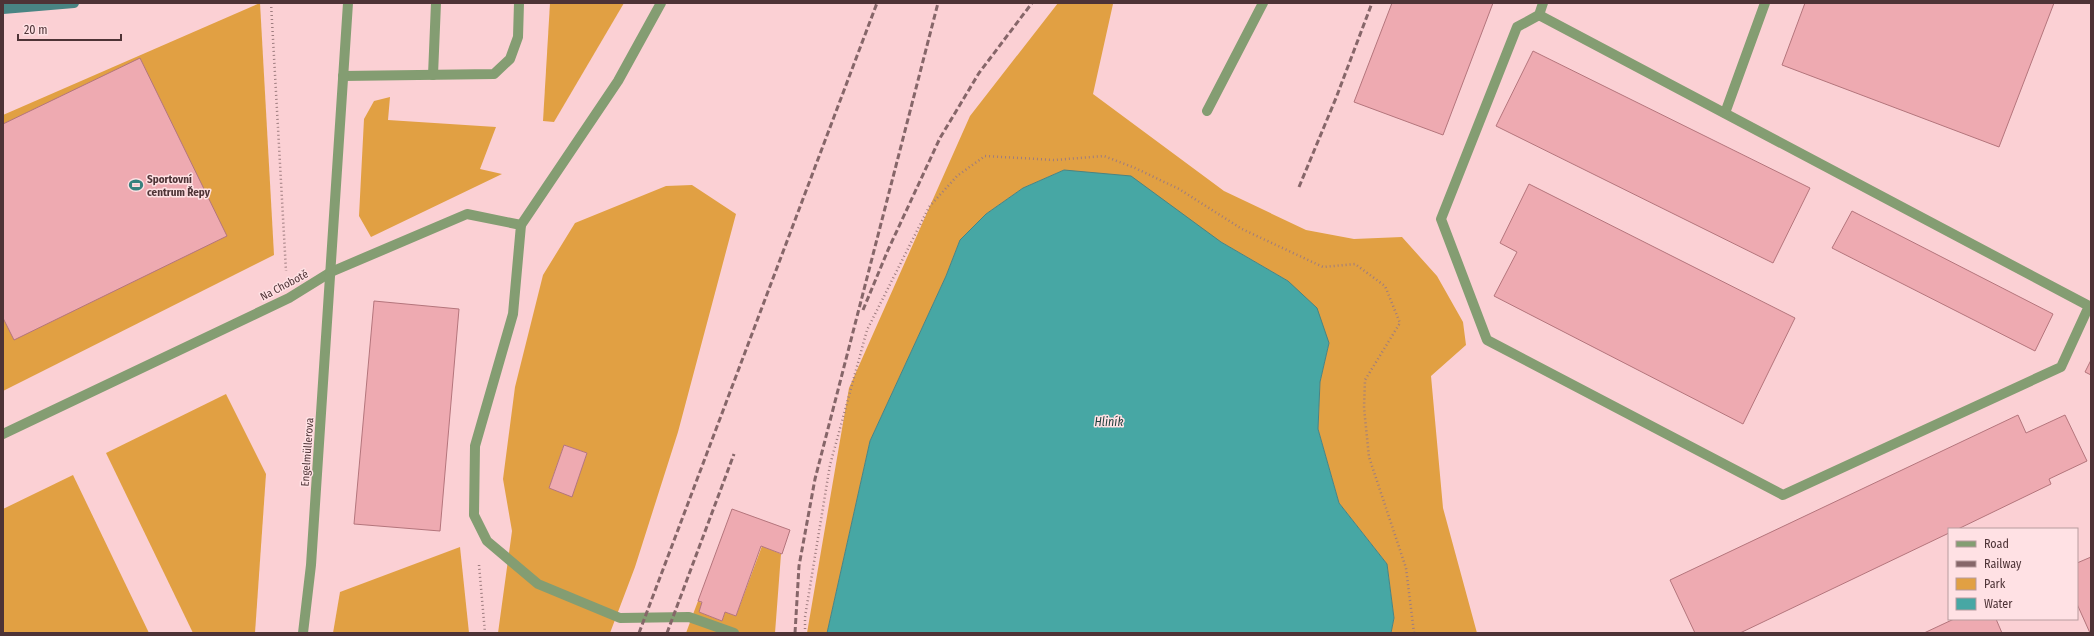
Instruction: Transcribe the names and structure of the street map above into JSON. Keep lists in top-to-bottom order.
{
  "streets": {
    "street": ["Na Chobotě", "Engelmüllerova"]
  },
  "crossings": [
    ["Na Chobotě", "Engelmüllerova"]
  ],
  "water": ["Hliník"],
  "places": {
    "sports": ["Sportovní centrum Řepy"]
  },
  "legend": [
    "Road",
    "Railway",
    "Park",
    "Water"
  ],
  "scale_bar": "20 m"
}
